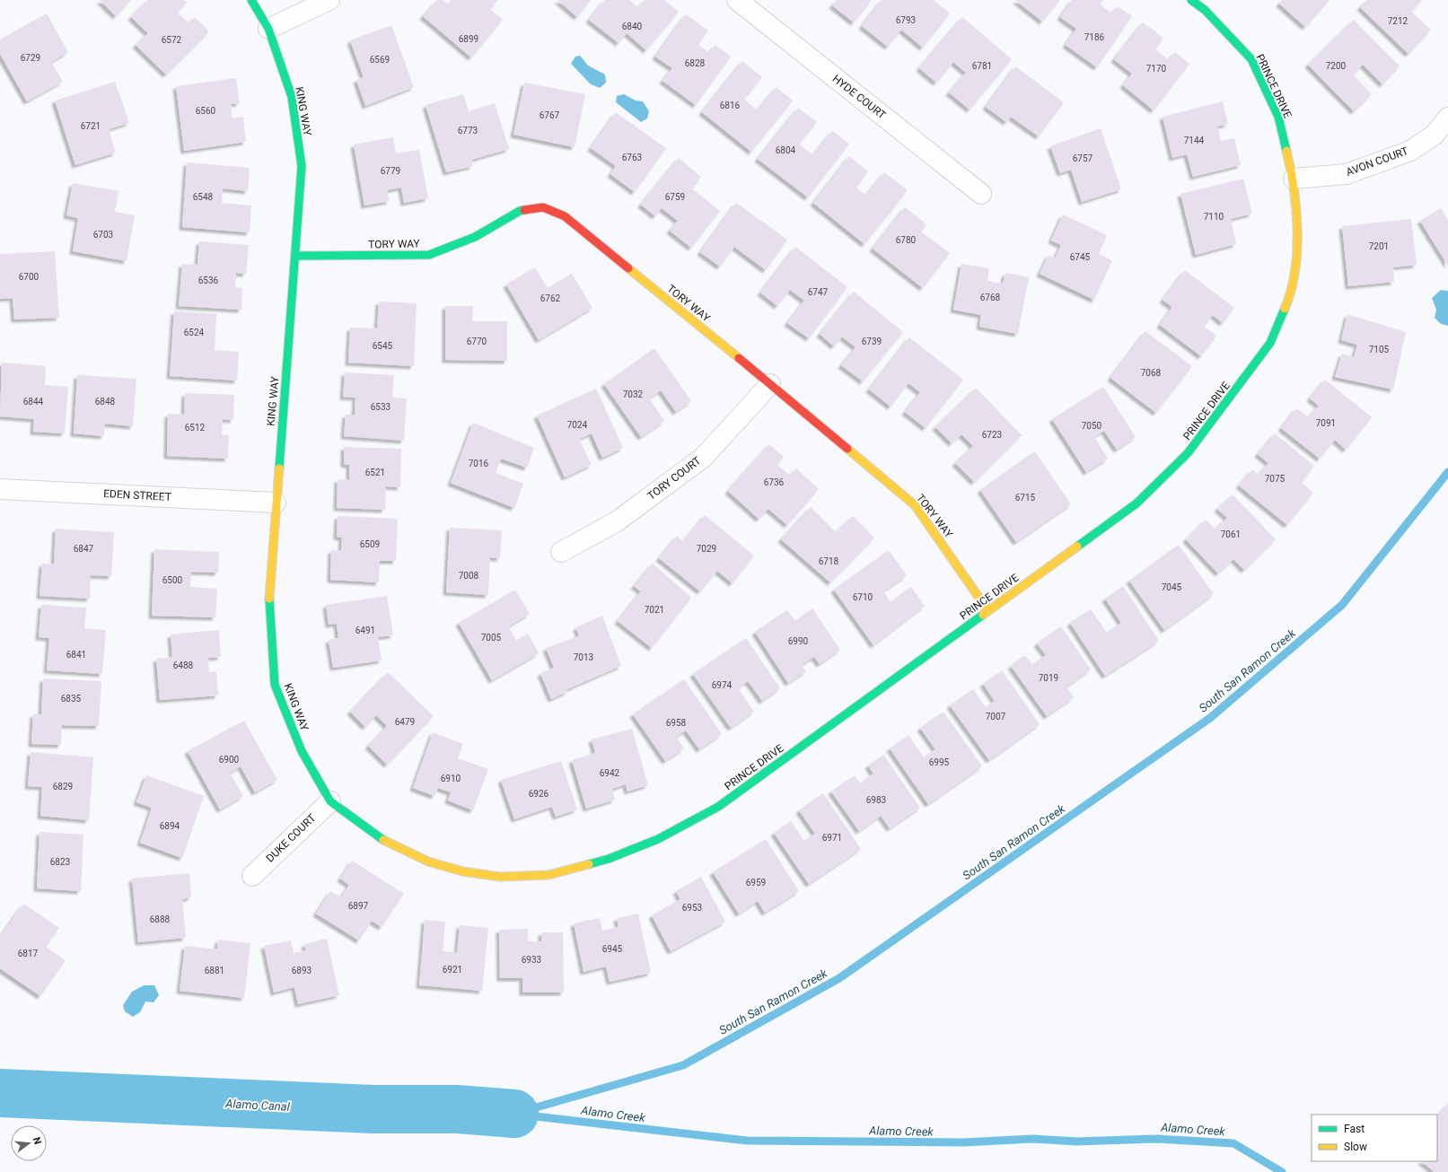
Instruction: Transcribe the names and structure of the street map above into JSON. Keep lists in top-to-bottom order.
{
  "streets": {
    "street": [
      "PRINCE DRIVE",
      "HYDE COURT",
      "KING WAY",
      "AVON COURT",
      "TORY WAY",
      "TORY COURT",
      "EDEN STREET",
      "DUKE COURT"
    ]
  },
  "crossings": [
    ["PRINCE DRIVE", "KING WAY"],
    ["PRINCE DRIVE", "AVON COURT"],
    ["PRINCE DRIVE", "TORY WAY"],
    ["PRINCE DRIVE", "DUKE COURT"],
    ["KING WAY", "TORY WAY"],
    ["KING WAY", "EDEN STREET"],
    ["KING WAY", "DUKE COURT"],
    ["TORY WAY", "TORY COURT"]
  ],
  "water": ["South San Ramon Creek", "Alamo Canal", "Alamo Creek"],
  "house_numbers": [
    "6793",
    "7212",
    "6840",
    "7186",
    "6899",
    "6572",
    "6729",
    "6569",
    "6828",
    "6781",
    "7200",
    "7170",
    "6816",
    "6560",
    "6767",
    "6721",
    "6773",
    "7144",
    "6804",
    "6763",
    "6757",
    "6779",
    "6548",
    "6759",
    "7110",
    "6703",
    "6780",
    "7201",
    "6745",
    "6700",
    "6536",
    "6747",
    "6768",
    "6762",
    "6524",
    "6770",
    "6739",
    "6545",
    "7105",
    "7068",
    "7032",
    "6844",
    "6848",
    "6533",
    "7091",
    "7024",
    "7050",
    "6512",
    "6723",
    "7016",
    "6521",
    "7075",
    "6736",
    "6715",
    "7061",
    "6509",
    "6847",
    "7029",
    "6718",
    "7008",
    "6500",
    "7045",
    "6710",
    "7021",
    "6491",
    "7005",
    "6990",
    "6841",
    "7013",
    "6488",
    "7019",
    "6974",
    "6835",
    "7007",
    "6479",
    "6958",
    "6900",
    "6995",
    "6942",
    "6910",
    "6829",
    "6926",
    "6983",
    "6894",
    "6971",
    "6823",
    "6959",
    "6897",
    "6953",
    "6888",
    "6945",
    "6817",
    "6933",
    "6921",
    "6881",
    "6893"
  ],
  "legend": ["Fast", "Slow"],
  "north": "right"
}
